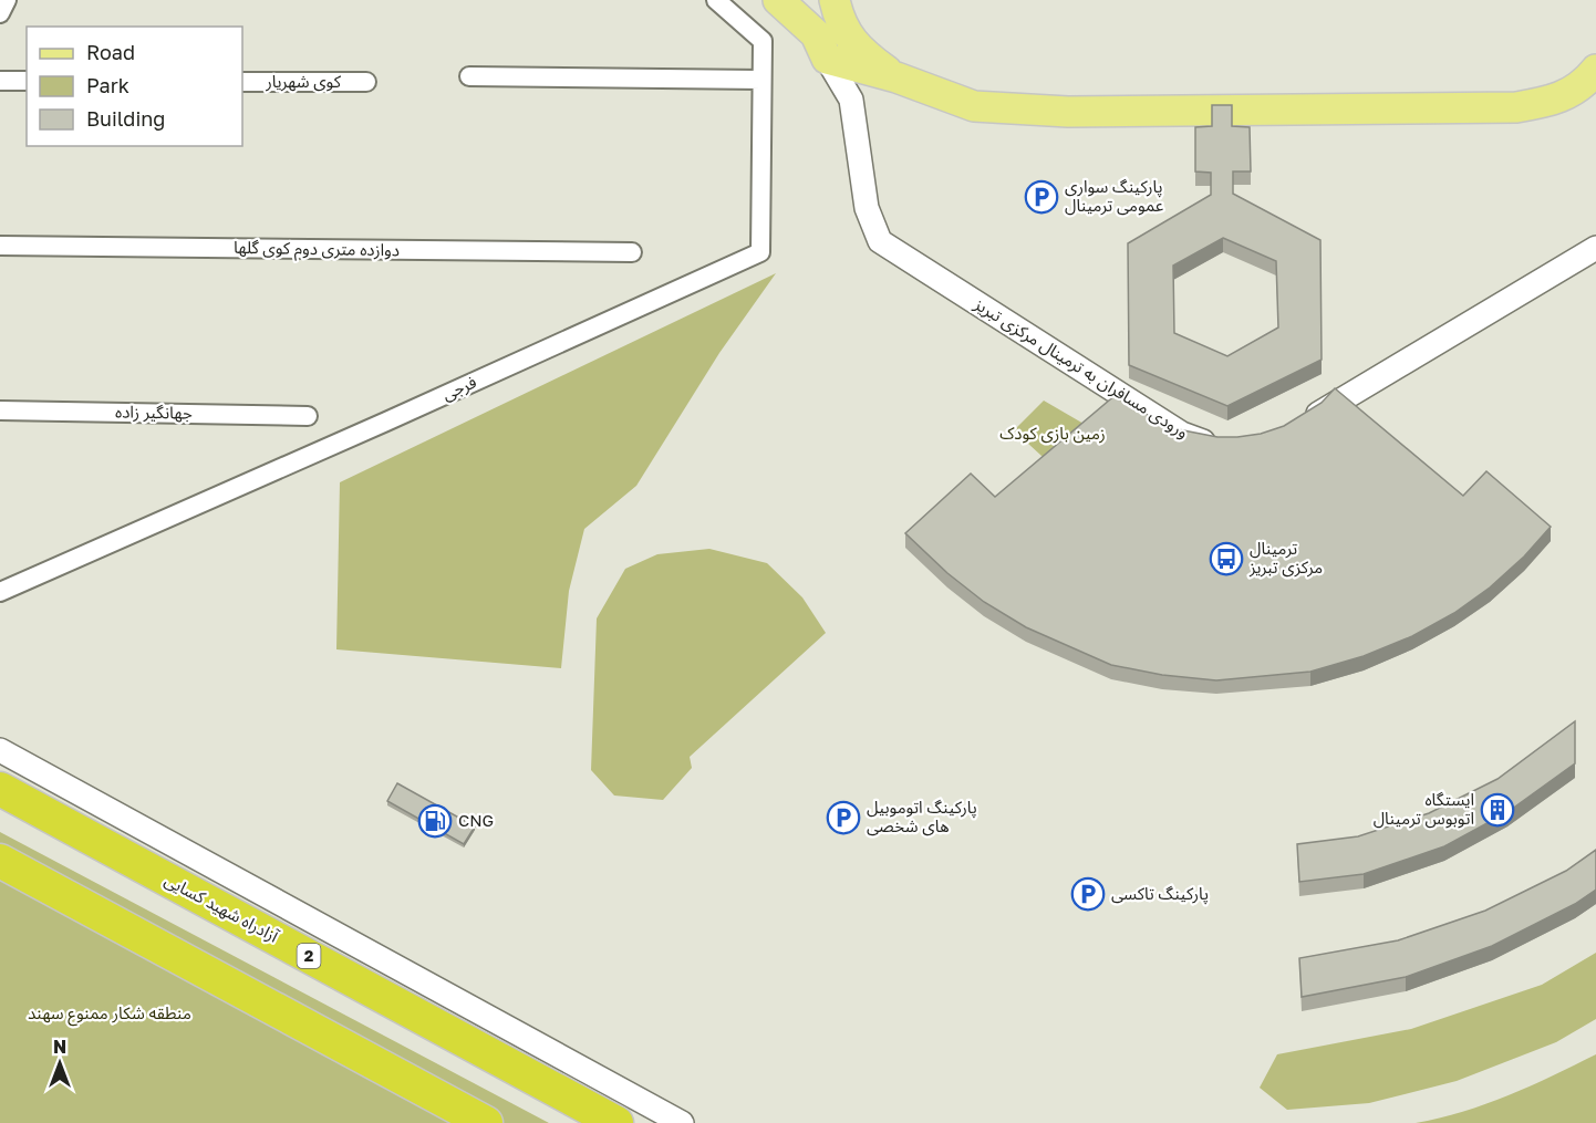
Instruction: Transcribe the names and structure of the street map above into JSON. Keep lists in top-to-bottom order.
{
  "streets": {
    "highway": ["آزادراه شهید کسایی", "2"],
    "street": [
      "کوی شهریار",
      "دوازده متری دوم کوی گلها",
      "ورودی مسافران به ترمینال مرکزی تبریز",
      "فرجی",
      "جهانگیر زاده"
    ]
  },
  "parks": ["زمین بازی کودک", "منطقه شکار ممنوع سهند"],
  "places": {
    "parking": ["پارکینگ سواری عمومی ترمینال", "پارکینگ اتوموبیل های شخصی", "پارکینگ تاکسی"],
    "bus stop": ["ترمینال مرکزی تبریز"],
    "building": ["ایستگاه اتوبوس ترمینال"],
    "fuel station": ["CNG"]
  },
  "legend": ["Road", "Park", "Building"],
  "north": "top"
}
